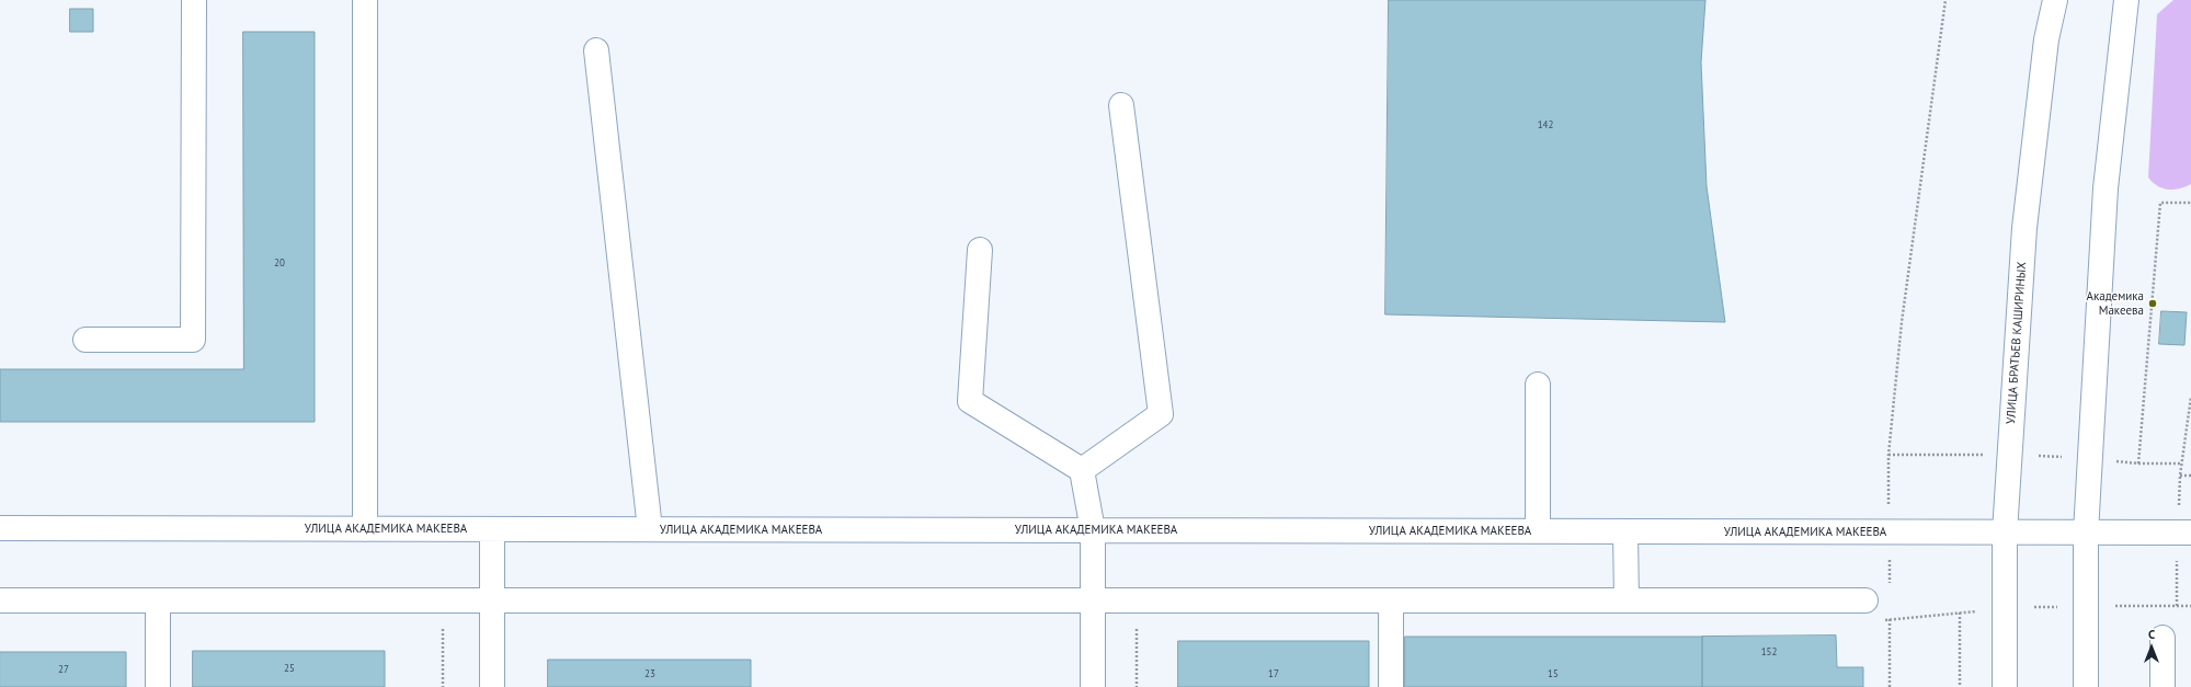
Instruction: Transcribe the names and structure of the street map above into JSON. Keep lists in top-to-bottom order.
{
  "streets": {
    "street": ["УЛИЦА БРАТЬЕВ КАШИРИНЫХ", "УЛИЦА АКАДЕМИКА МАКЕЕВА"]
  },
  "crossings": [
    ["УЛИЦА БРАТЬЕВ КАШИРИНЫХ", "УЛИЦА АКАДЕМИКА МАКЕЕВА"]
  ],
  "places": ["Академика Макеева"],
  "house_numbers": [
    "142",
    "20",
    "152",
    "25",
    "27",
    "23",
    "17",
    "15"
  ],
  "north": "top"
}
